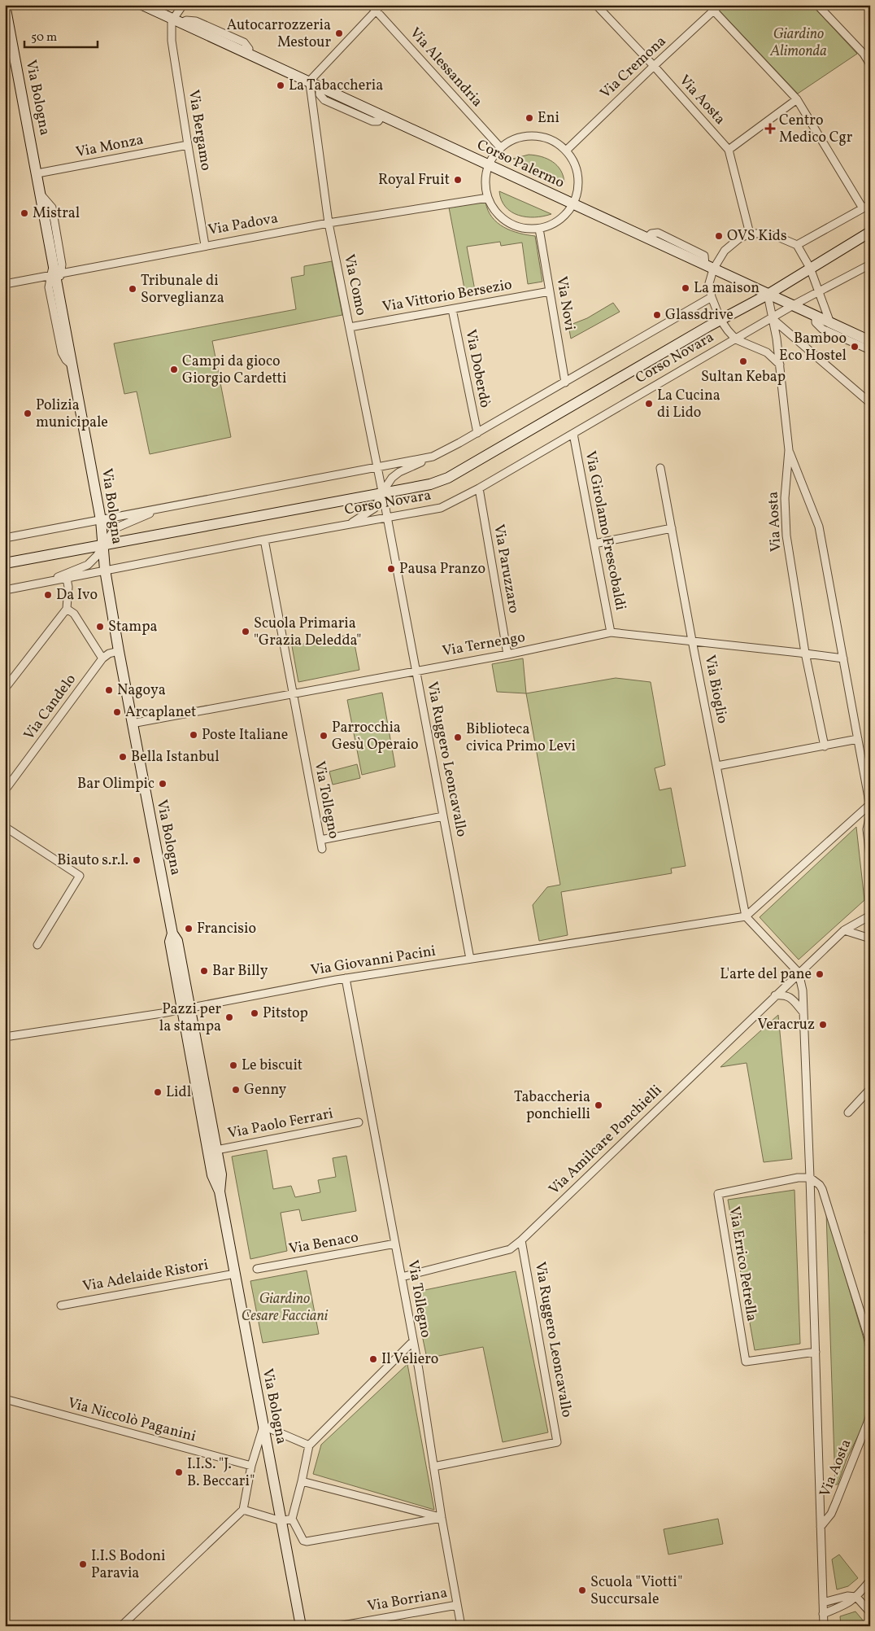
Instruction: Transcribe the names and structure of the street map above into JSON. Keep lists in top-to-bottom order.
{
  "streets": {
    "main road": ["Via Bologna", "Corso Palermo", "Corso Novara"],
    "street": [
      "Via Alessandria",
      "Via Cremona",
      "Via Aosta",
      "Via Bergamo",
      "Via Monza",
      "Via Padova",
      "Via Como",
      "Via Vittorio Bersezio",
      "Via Novi",
      "Via Doberdò",
      "Via Girolamo Frescobaldi",
      "Via Paruzzaro",
      "Via Ternengo",
      "Via Bioglio",
      "Via Candelo",
      "Via Ruggero Leoncavallo",
      "Via Tollegno",
      "Via Giovanni Pacini",
      "Via Paolo Ferrari",
      "Via Amilcare Ponchielli",
      "Via Benaco",
      "Via Errico Petrella",
      "Via Adelaide Ristori",
      "Via Niccolò Paganini",
      "Via Borriana"
    ]
  },
  "crossings": [
    ["Via Cremona", "Via Aosta"],
    ["Via Bologna", "Via Monza"],
    ["Via Bologna", "Via Padova"],
    ["Via Bologna", "Corso Novara"],
    ["Via Bologna", "Via Ternengo"],
    ["Via Bologna", "Via Giovanni Pacini"],
    ["Via Bologna", "Via Paolo Ferrari"],
    ["Via Bologna", "Via Adelaide Ristori"],
    ["Via Aosta", "Corso Palermo"],
    ["Via Aosta", "Corso Novara"],
    ["Via Aosta", "Via Ternengo"],
    ["Via Bergamo", "Via Monza"],
    ["Via Bergamo", "Corso Palermo"],
    ["Via Bergamo", "Via Padova"],
    ["Corso Palermo", "Via Como"],
    ["Corso Palermo", "Corso Novara"],
    ["Via Padova", "Via Como"],
    ["Via Como", "Via Vittorio Bersezio"],
    ["Via Como", "Corso Novara"],
    ["Via Como", "Via Ruggero Leoncavallo"],
    ["Via Vittorio Bersezio", "Via Novi"],
    ["Via Vittorio Bersezio", "Via Doberdò"],
    ["Corso Novara", "Via Girolamo Frescobaldi"],
    ["Corso Novara", "Via Paruzzaro"],
    ["Corso Novara", "Via Ruggero Leoncavallo"],
    ["Corso Novara", "Via Tollegno"],
    ["Via Girolamo Frescobaldi", "Via Ternengo"],
    ["Via Paruzzaro", "Via Ternengo"],
    ["Via Ternengo", "Via Bioglio"],
    ["Via Ternengo", "Via Ruggero Leoncavallo"],
    ["Via Ternengo", "Via Tollegno"],
    ["Via Bioglio", "Via Giovanni Pacini"],
    ["Via Ruggero Leoncavallo", "Via Tollegno"],
    ["Via Ruggero Leoncavallo", "Via Giovanni Pacini"],
    ["Via Ruggero Leoncavallo", "Via Amilcare Ponchielli"],
    ["Via Tollegno", "Via Giovanni Pacini"],
    ["Via Tollegno", "Via Amilcare Ponchielli"],
    ["Via Tollegno", "Via Benaco"],
    ["Via Tollegno", "Via Borriana"]
  ],
  "parks": ["Giardino Alimonda", "Giardino Cesare Facciani"],
  "places": {
    "other": [
      "Autocarrozzeria Mestour",
      "La Tabaccheria",
      "Eni",
      "Royal Fruit",
      "Mistral",
      "OVS Kids",
      "La maison",
      "Tribunale di Sorveglianza",
      "Glassdrive",
      "Bamboo Eco Hostel",
      "Sultan Kebap",
      "Campi da gioco Giorgio Cardetti",
      "La Cucina di Lido",
      "Polizia municipale",
      "Pausa Pranzo",
      "Da Ivo",
      "Stampa",
      "Scuola Primaria \"Grazia Deledda\"",
      "Nagoya",
      "Arcaplanet",
      "Poste Italiane",
      "Parrocchia Gesù Operaio",
      "Biblioteca civica Primo Levi",
      "Bella Istanbul",
      "Bar Olimpic",
      "Biauto s.r.l.",
      "Francisio",
      "Bar Billy",
      "L'arte del pane",
      "Pitstop",
      "Pazzi per la stampa",
      "Veracruz",
      "Le biscuit",
      "Genny",
      "Lidl",
      "Tabaccheria ponchielli",
      "Il Veliero",
      "I.I.S. \"J. B. Beccari\"",
      "I.I.S Bodoni Paravia",
      "Scuola \"Viotti\" Succursale"
    ],
    "health": ["Centro Medico Cgr"]
  },
  "scale_bar": "50 m"
}
